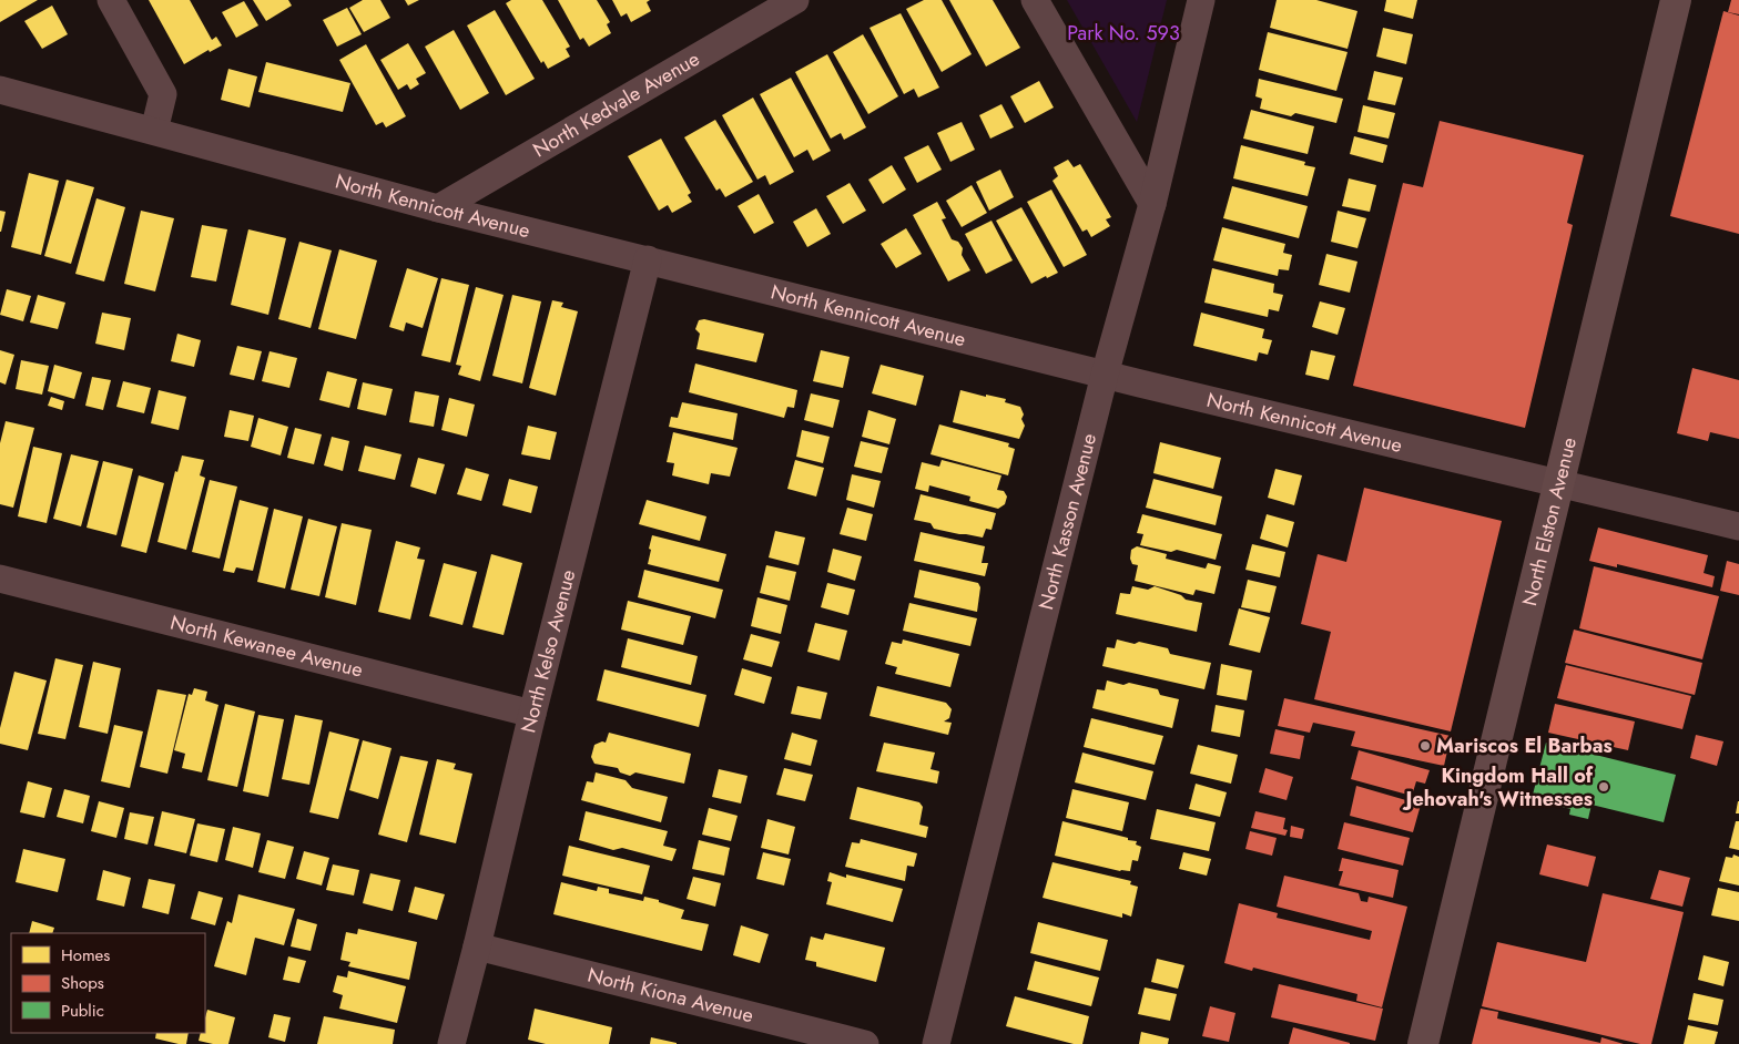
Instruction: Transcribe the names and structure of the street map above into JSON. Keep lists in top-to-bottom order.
{
  "streets": {
    "main road": ["North Elston Avenue"],
    "street": [
      "North Kedvale Avenue",
      "North Kennicott Avenue",
      "North Kasson Avenue",
      "North Kewanee Avenue",
      "North Kelso Avenue",
      "North Kiona Avenue"
    ]
  },
  "crossings": [
    ["North Kedvale Avenue", "North Kennicott Avenue"],
    ["North Kennicott Avenue", "North Kasson Avenue"],
    ["North Kennicott Avenue", "North Elston Avenue"],
    ["North Kennicott Avenue", "North Kelso Avenue"],
    ["North Kewanee Avenue", "North Kelso Avenue"],
    ["North Kelso Avenue", "North Kiona Avenue"]
  ],
  "parks": ["Park No. 593"],
  "places": ["Mariscos El Barbas", "Kingdom Hall of Jehovah's Witnesses"],
  "legend": ["Homes", "Shops", "Public"]
}
